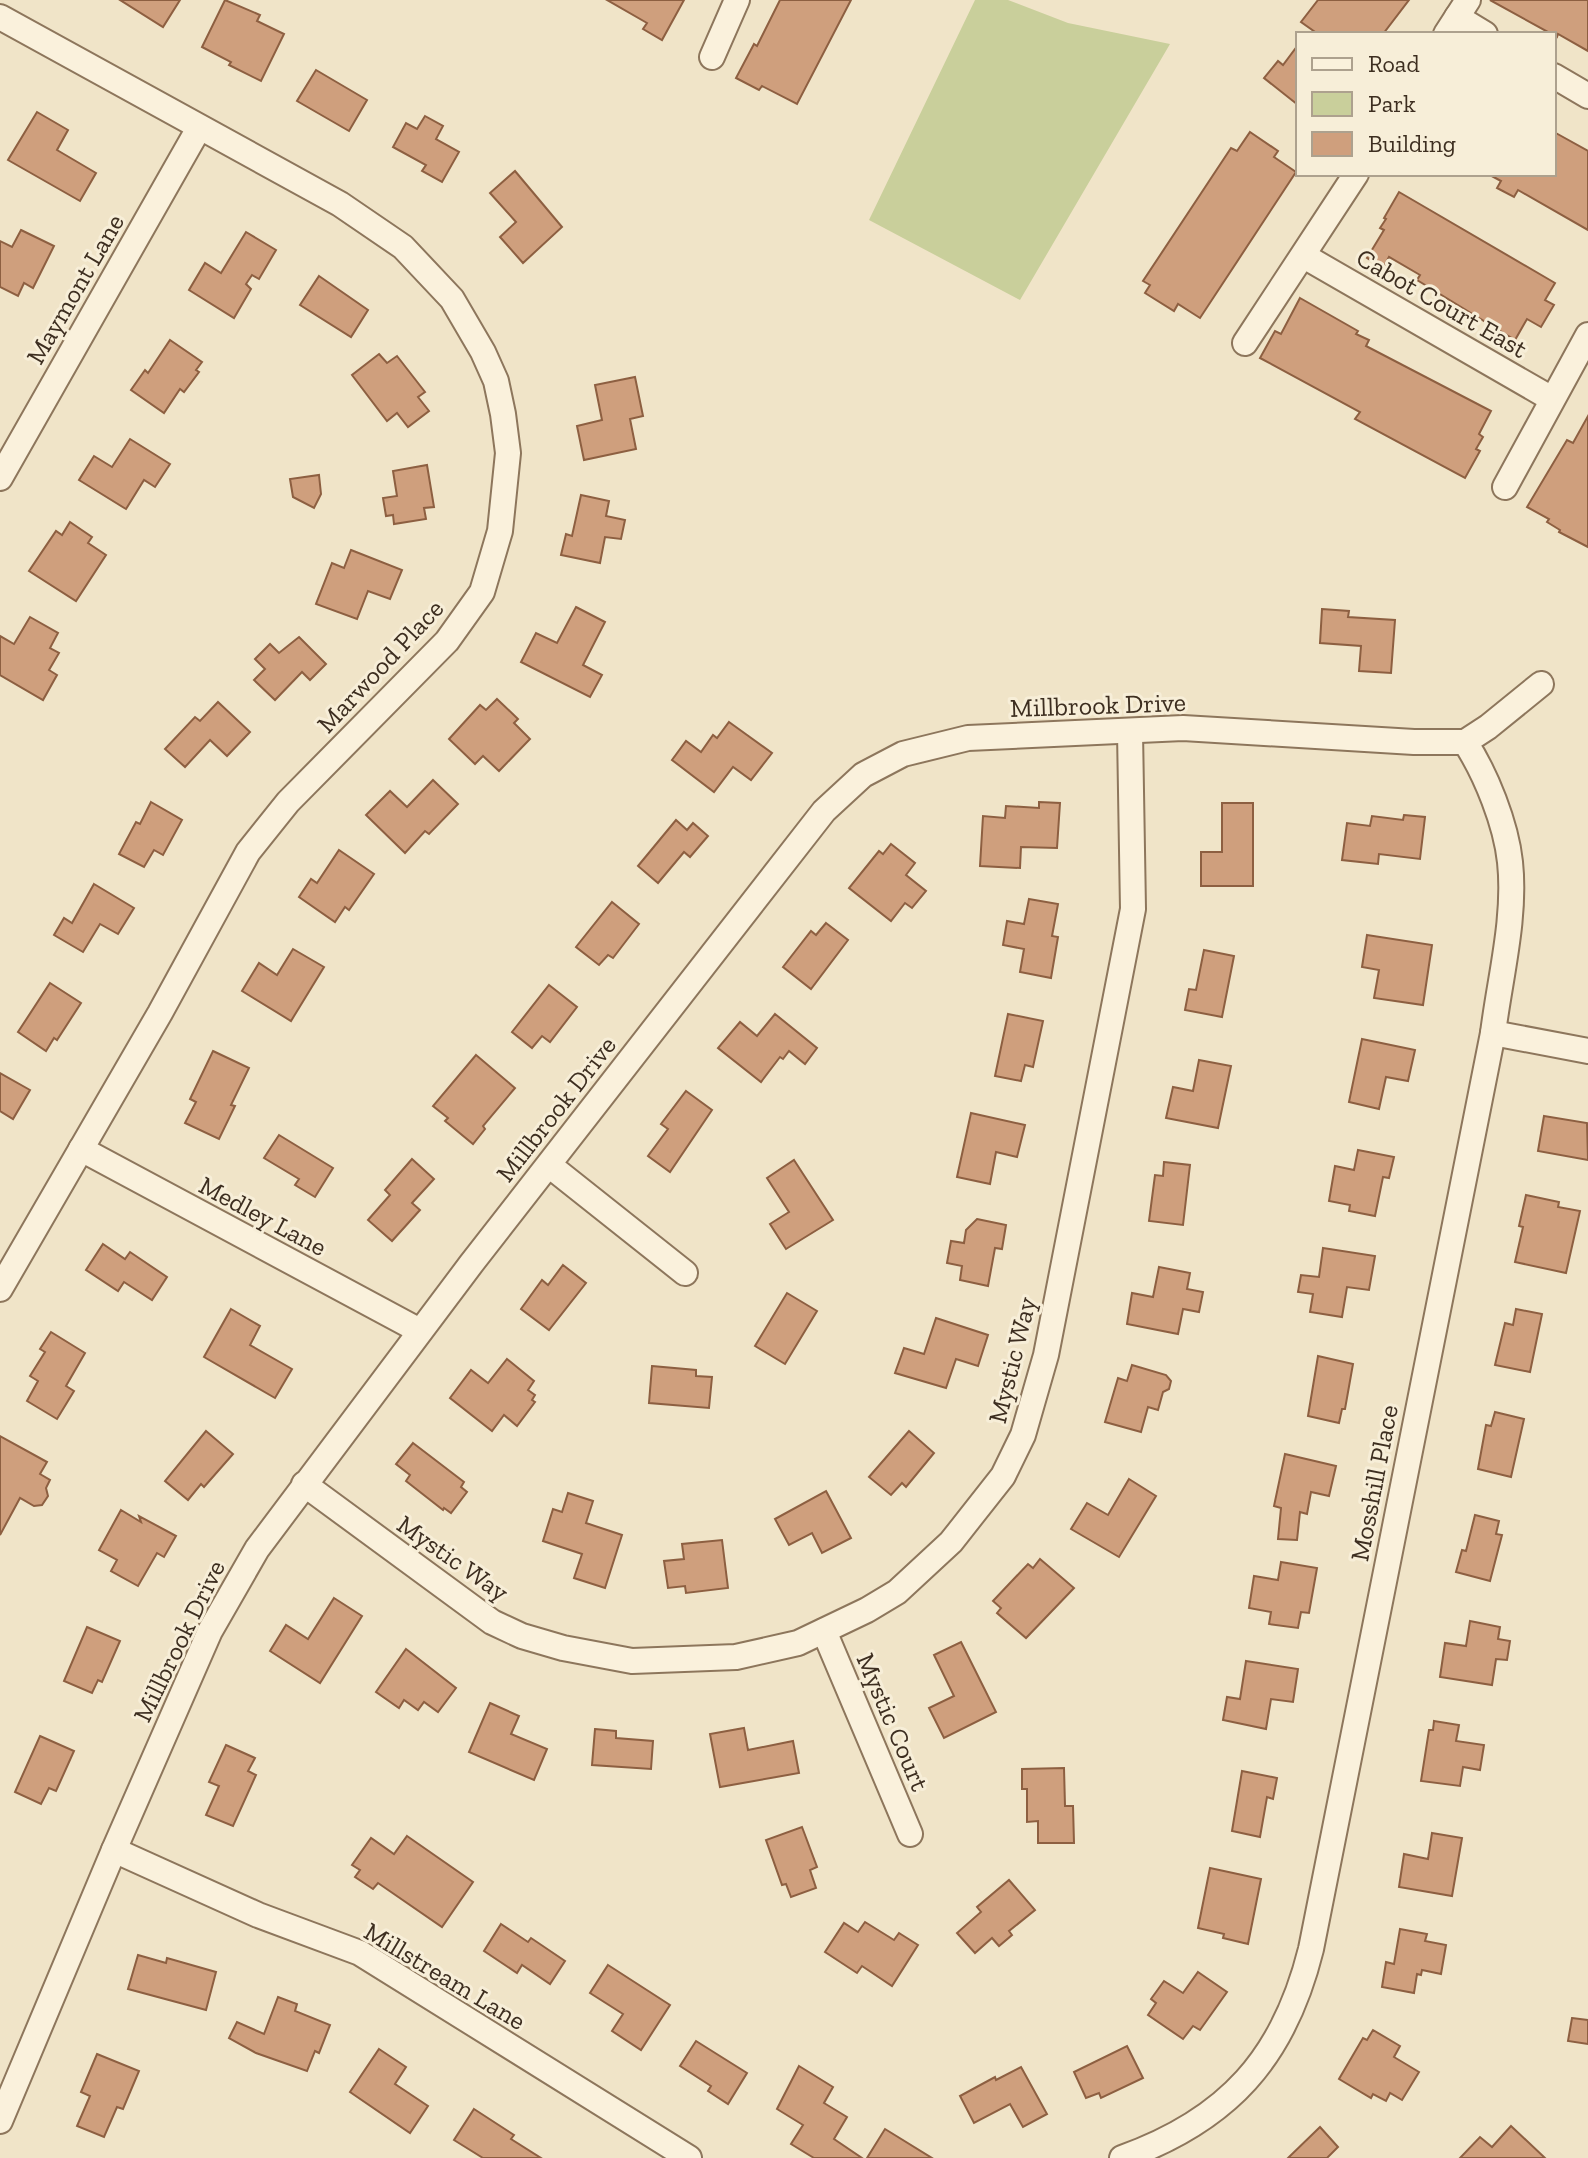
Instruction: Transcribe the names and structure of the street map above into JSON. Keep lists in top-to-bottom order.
{
  "streets": {
    "street": [
      "Maymont Lane",
      "Cabot Court East",
      "Marwood Place",
      "Millbrook Drive",
      "Medley Lane",
      "Mystic Way",
      "Mosshill Place",
      "Mystic Court",
      "Millstream Lane"
    ]
  },
  "crossings": [
    ["Maymont Lane", "Marwood Place"],
    ["Marwood Place", "Medley Lane"],
    ["Millbrook Drive", "Medley Lane"],
    ["Millbrook Drive", "Mystic Way"],
    ["Millbrook Drive", "Mosshill Place"],
    ["Millbrook Drive", "Millstream Lane"],
    ["Mystic Way", "Mystic Court"]
  ],
  "legend": ["Road", "Park", "Building"]
}
